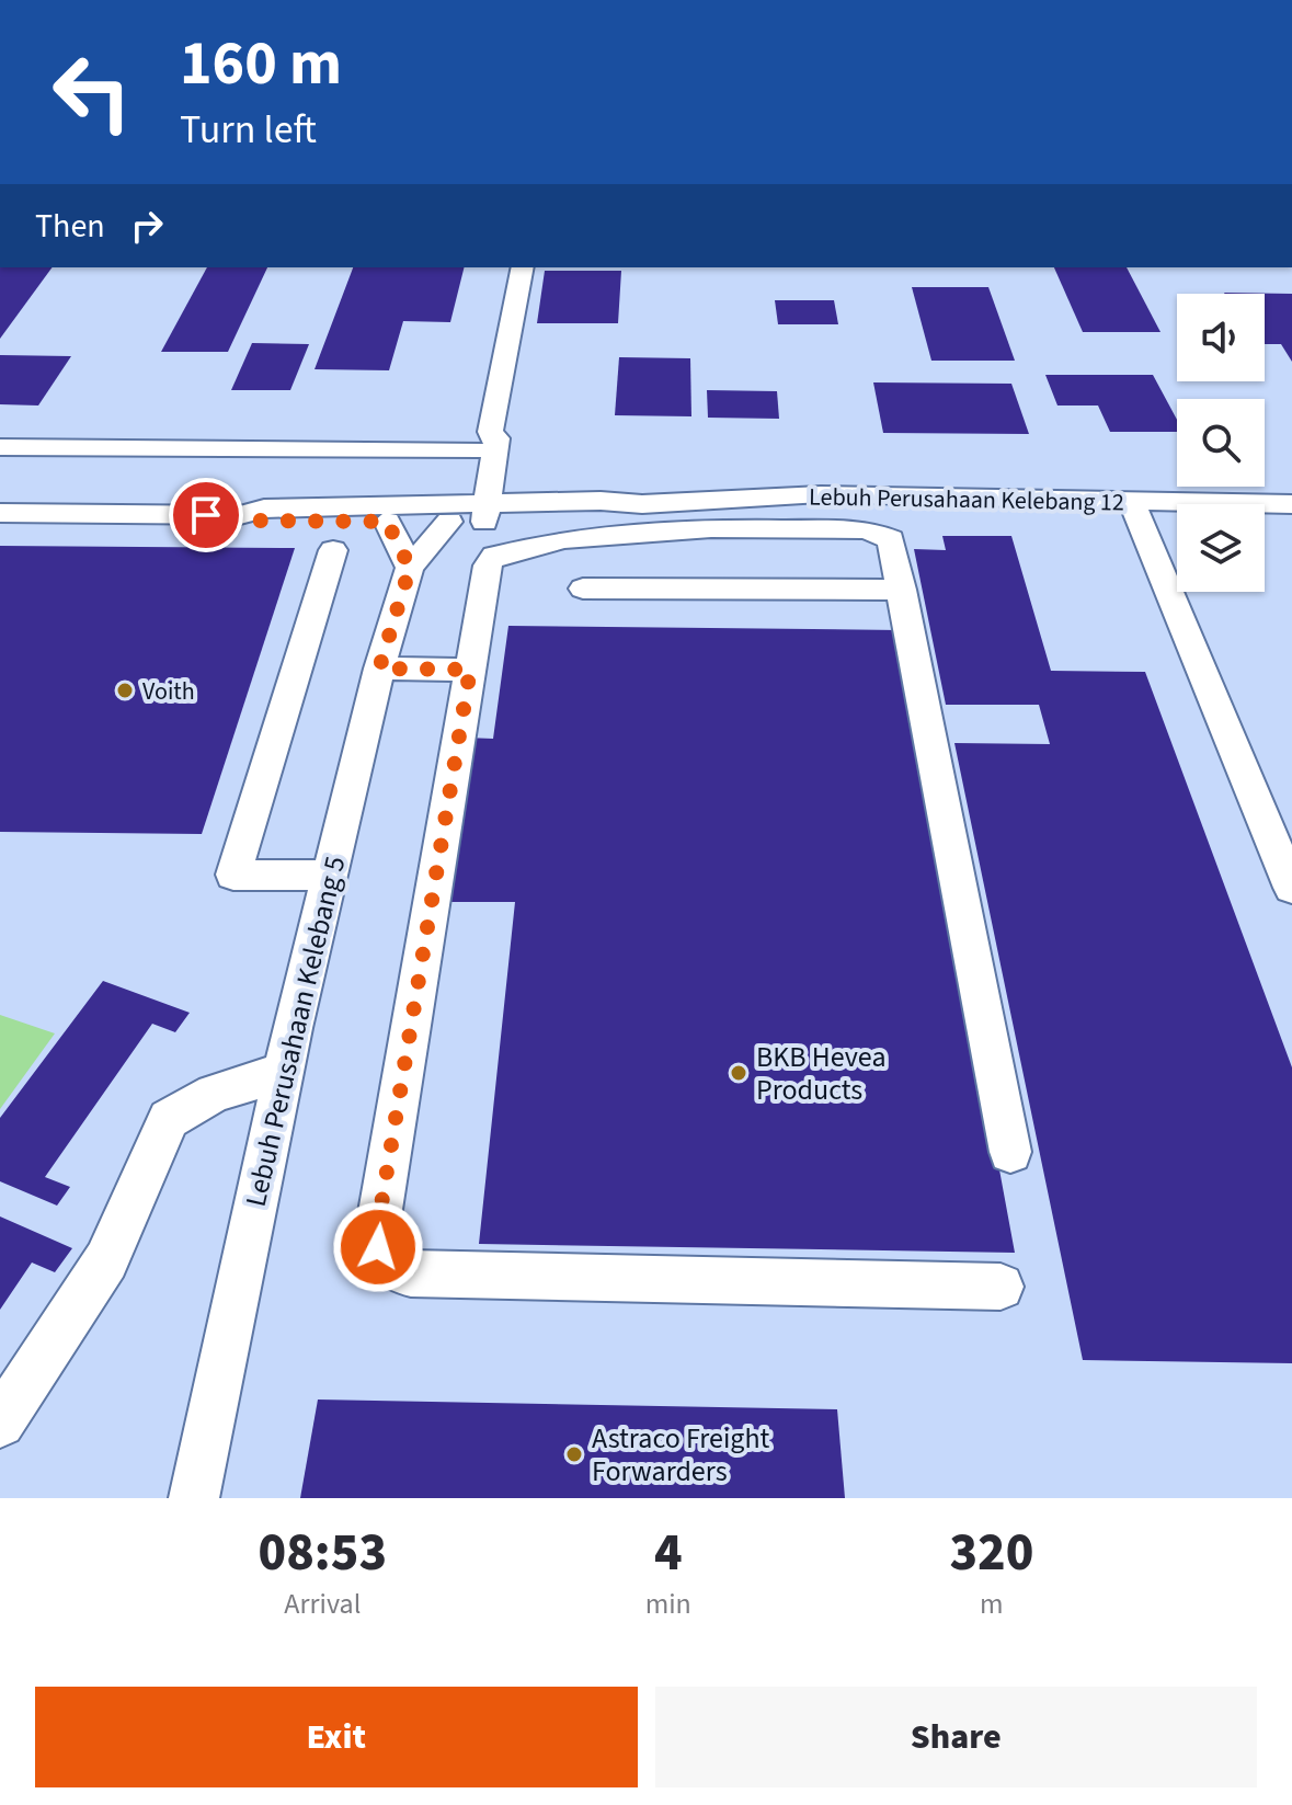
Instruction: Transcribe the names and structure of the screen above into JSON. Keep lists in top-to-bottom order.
{
  "streets": {
    "street": ["Lebuh Perusahaan Kelebang 12", "Lebuh Perusahaan Kelebang 5"]
  },
  "crossings": [
    ["Lebuh Perusahaan Kelebang 12", "Lebuh Perusahaan Kelebang 5"]
  ],
  "places": ["Voith", "BKB Hevea Products", "Astraco Freight Forwarders"],
  "page": {
    "turn": ["160 m", "Turn left"],
    "then": "Then",
    "eta": [
      "08:53",
      "Arrival",
      "4",
      "min",
      "320",
      "m"
    ],
    "buttons": ["Exit", "Share"]
  }
}
